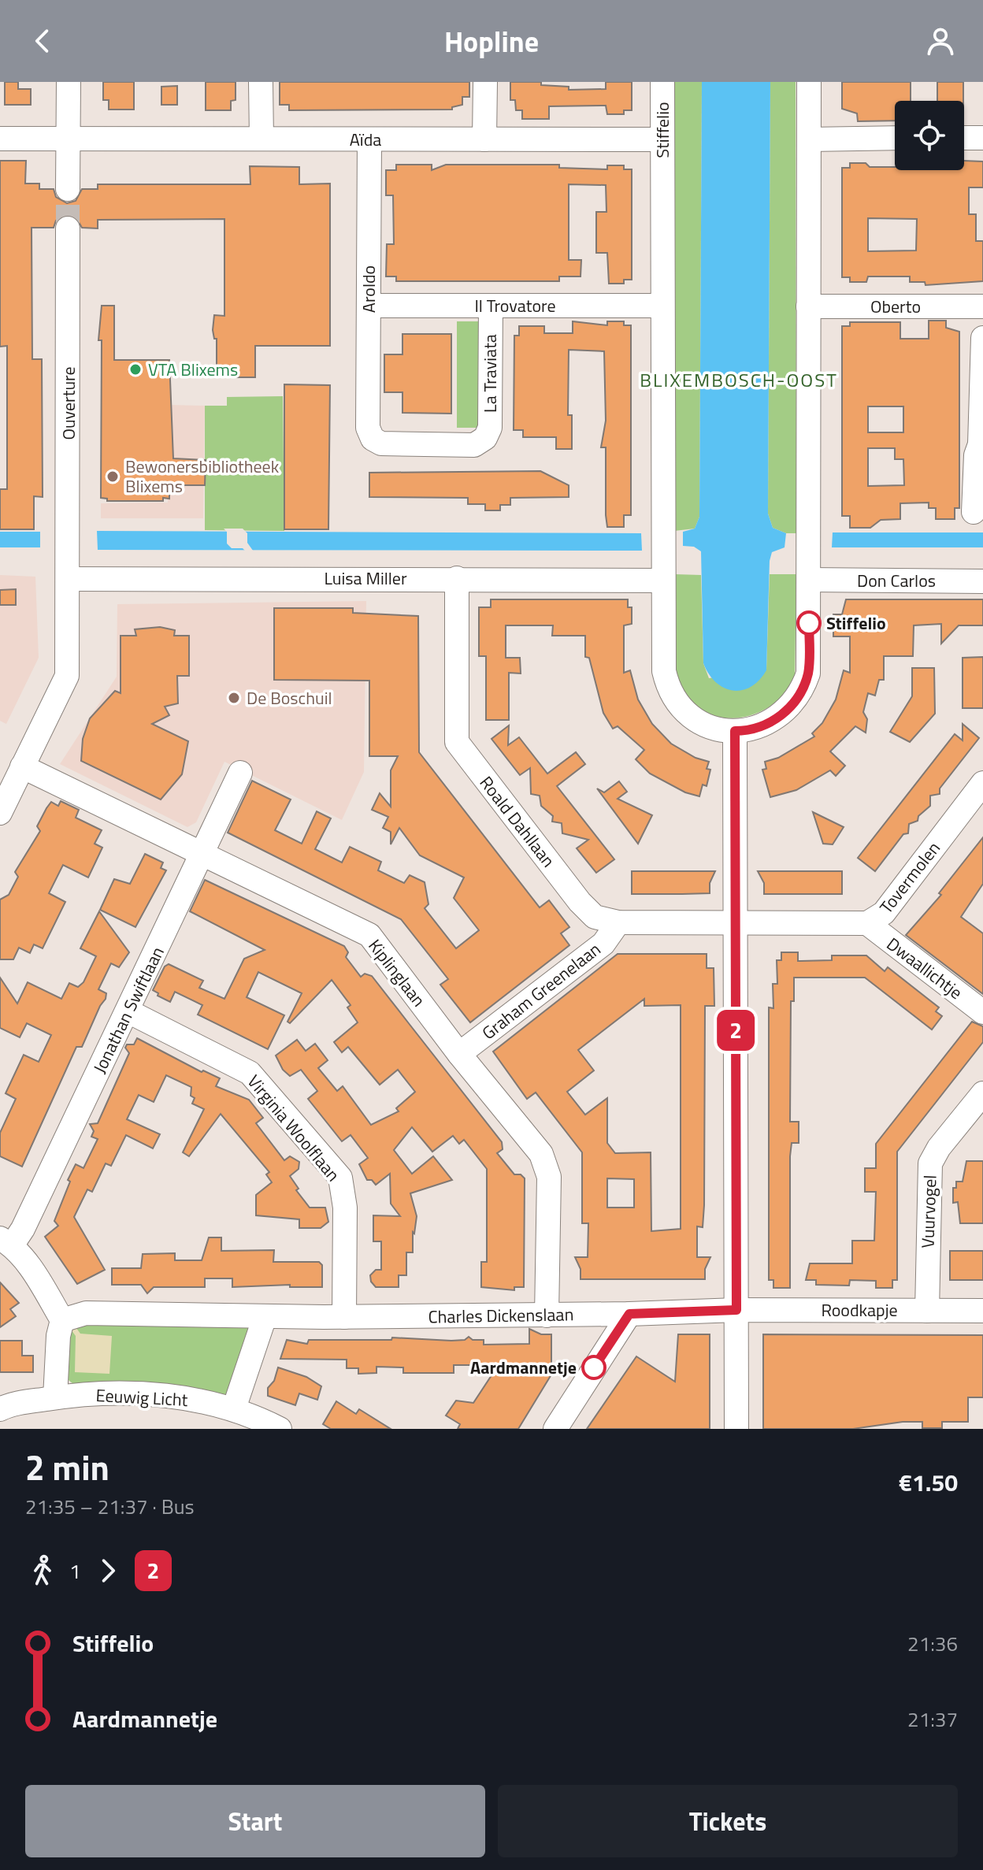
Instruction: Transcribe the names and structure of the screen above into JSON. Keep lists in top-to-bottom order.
{
  "streets": {
    "street": [
      "Stiffelio",
      "Aïda",
      "Aroldo",
      "Il Trovatore",
      "Oberto",
      "La Traviata",
      "Ouverture",
      "Luisa Miller",
      "Don Carlos",
      "Roald Dahllaan",
      "Tovermolen",
      "Dwaallichtje",
      "Kiplinglaan",
      "Graham Greenelaan",
      "Jonathan Swiftlaan",
      "Virginia Woolflaan",
      "Vuurvogel",
      "Roodkapje",
      "Charles Dickenslaan",
      "Eeuwig Licht"
    ]
  },
  "crossings": [
    ["Stiffelio", "Aïda"],
    ["Stiffelio", "Il Trovatore"],
    ["Stiffelio", "Oberto"],
    ["Stiffelio", "Luisa Miller"],
    ["Stiffelio", "Don Carlos"],
    ["Aïda", "Aroldo"],
    ["Aroldo", "Il Trovatore"],
    ["Aroldo", "La Traviata"],
    ["Il Trovatore", "La Traviata"],
    ["Ouverture", "Luisa Miller"],
    ["Ouverture", "Kiplinglaan"],
    ["Luisa Miller", "Roald Dahllaan"],
    ["Roald Dahllaan", "Tovermolen"],
    ["Roald Dahllaan", "Graham Greenelaan"],
    ["Tovermolen", "Dwaallichtje"],
    ["Kiplinglaan", "Graham Greenelaan"],
    ["Kiplinglaan", "Jonathan Swiftlaan"],
    ["Kiplinglaan", "Charles Dickenslaan"],
    ["Jonathan Swiftlaan", "Virginia Woolflaan"],
    ["Virginia Woolflaan", "Charles Dickenslaan"],
    ["Vuurvogel", "Roodkapje"],
    ["Roodkapje", "Charles Dickenslaan"]
  ],
  "districts": ["BLIXEMBOSCH-OOST"],
  "places": [
    "VTA Blixems",
    "Bewonersbibliotheek Blixems",
    "Stiffelio",
    "De Boschuil",
    "Aardmannetje"
  ],
  "lines": ["bus line 2"],
  "page": {
    "header": "Hopline",
    "on_map": "2",
    "heading": ["2 min", "21:35 – 21:37 · Bus", "€1.50"],
    "legs": ["1", "2"],
    "list": [
      {
        "name": "Stiffelio",
        "value": "21:36"
      },
      {
        "name": "Aardmannetje",
        "value": "21:37"
      }
    ],
    "buttons": ["Start", "Tickets"]
  }
}
